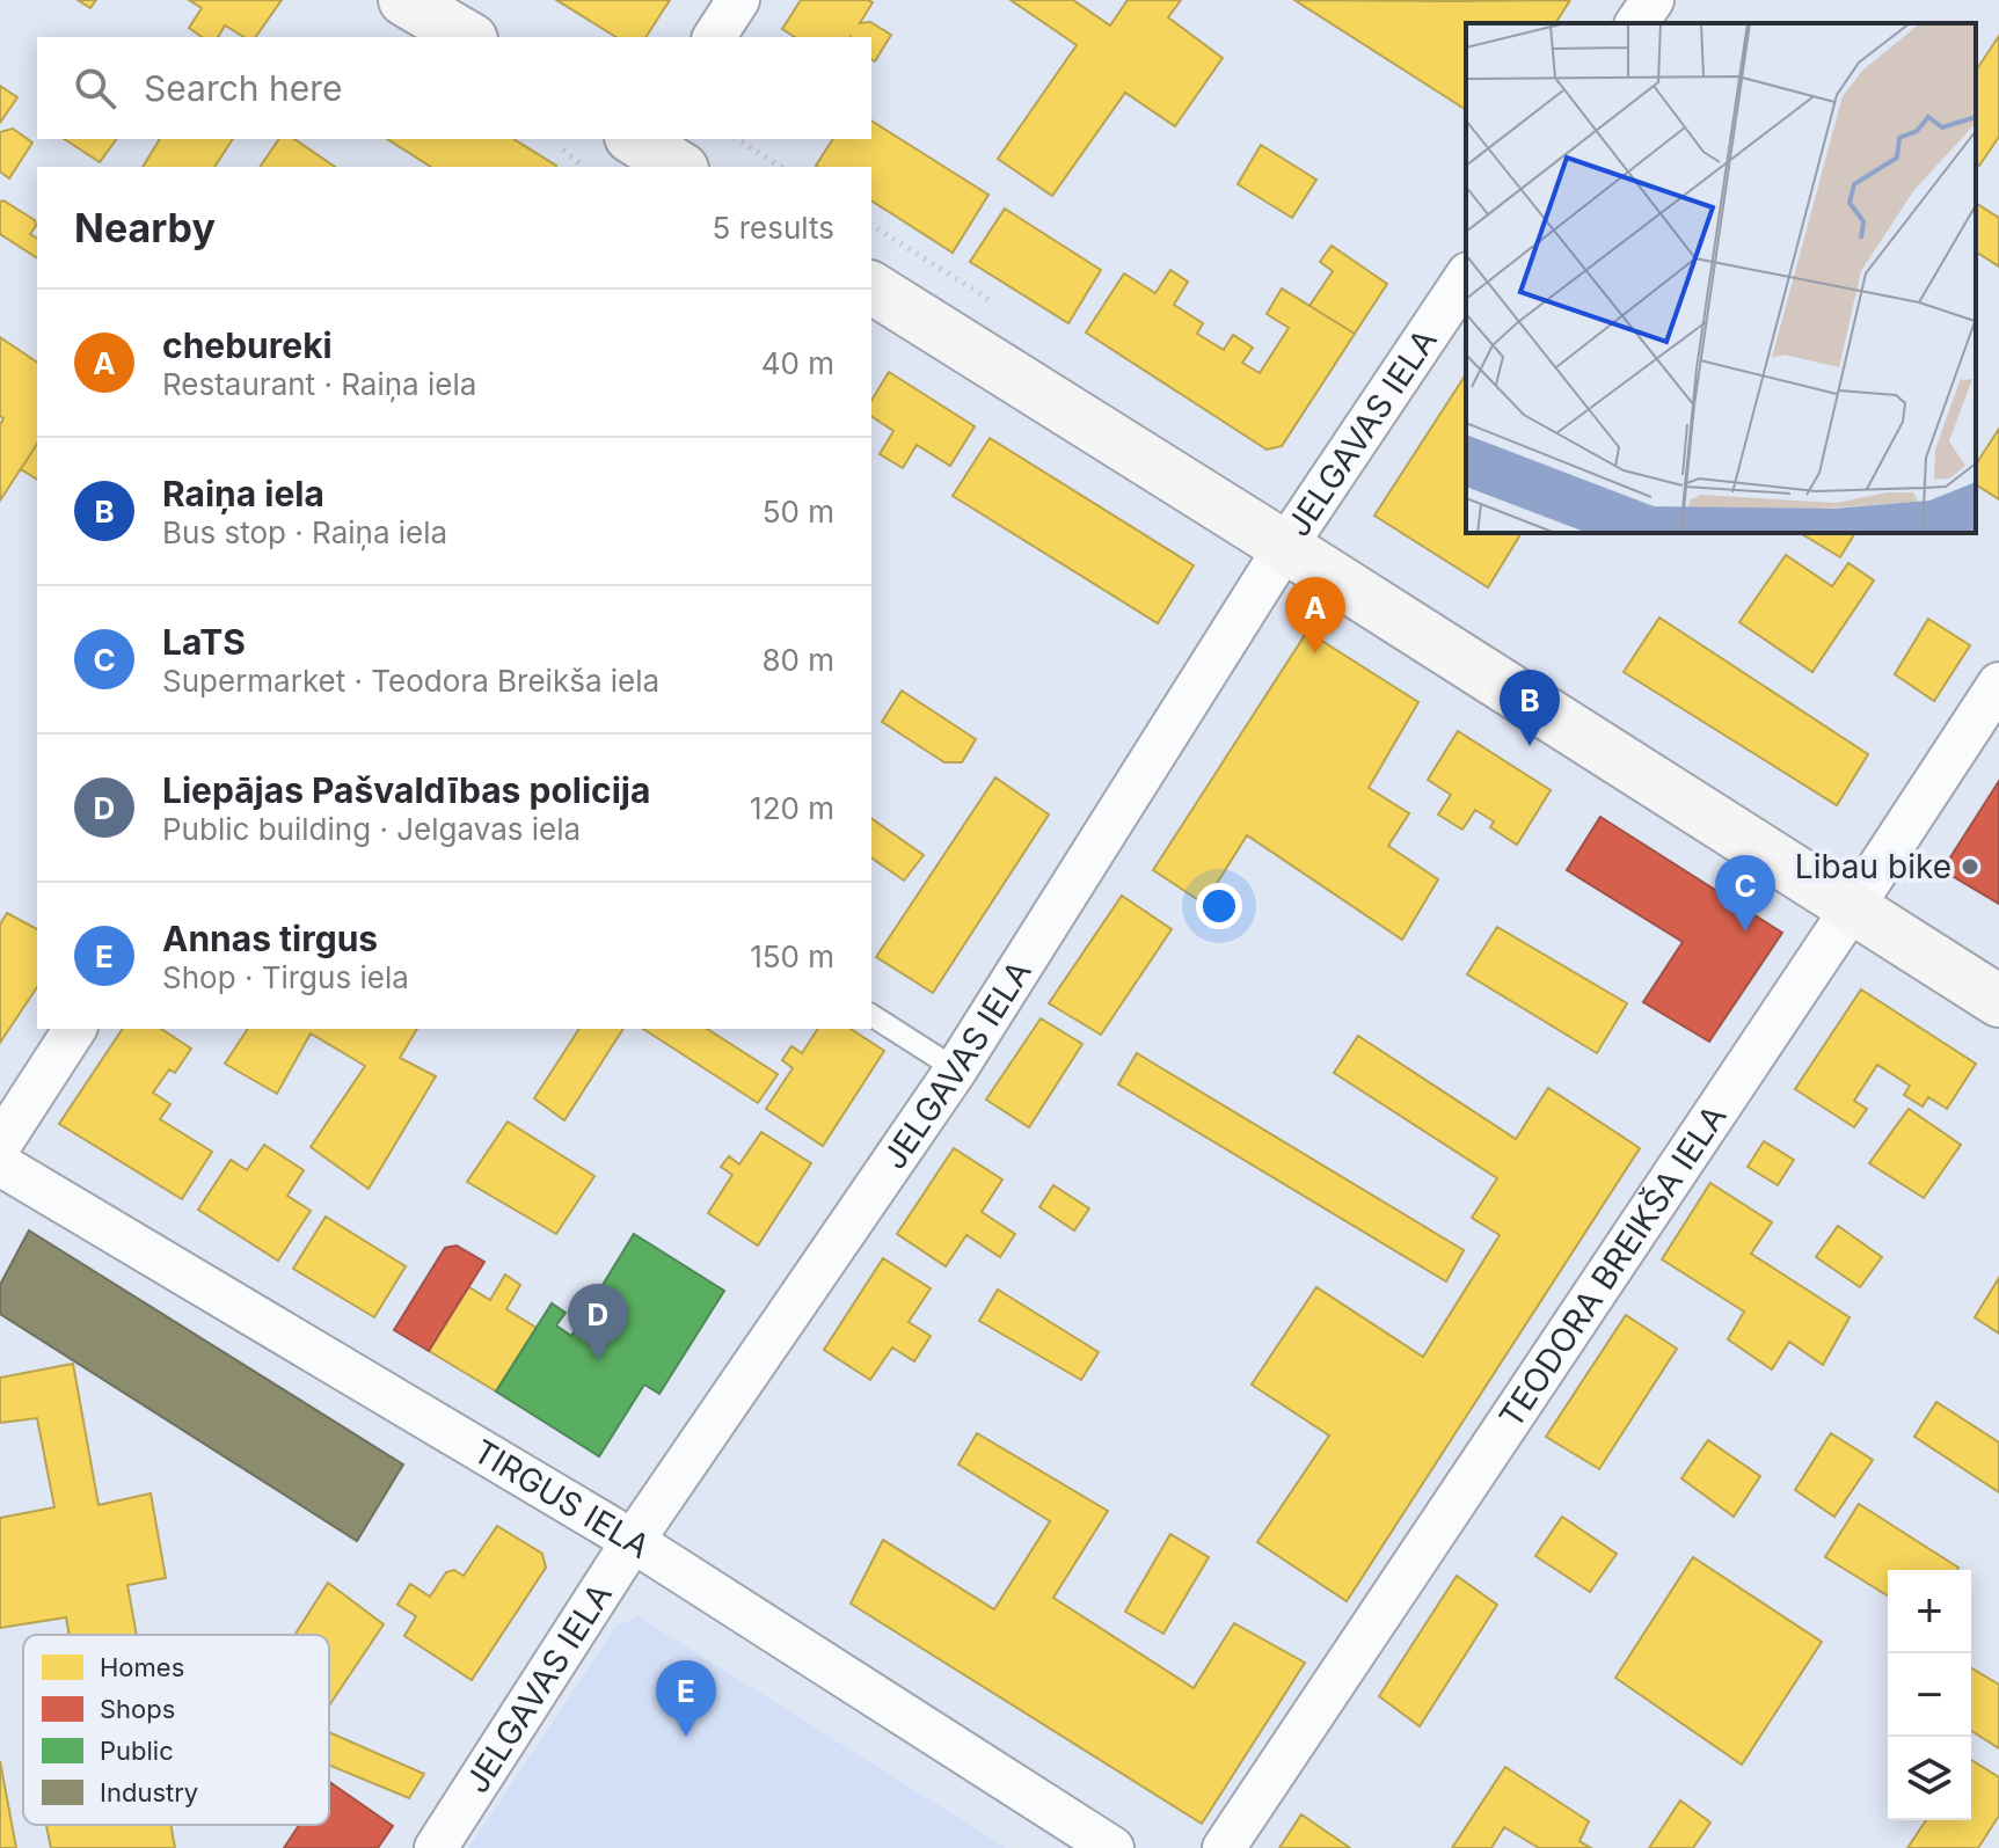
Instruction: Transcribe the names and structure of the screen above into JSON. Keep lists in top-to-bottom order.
{
  "streets": {
    "street": ["JELGAVAS IELA", "TEODORA BREIKŠA IELA", "TIRGUS IELA"]
  },
  "crossings": [
    ["JELGAVAS IELA", "TIRGUS IELA"]
  ],
  "places": ["Libau bike"],
  "legend": [
    "Homes",
    "Shops",
    "Public",
    "Industry"
  ],
  "page": {
    "search": "Search here",
    "heading": ["Nearby", "5 results"],
    "list": [
      {
        "mark": "A",
        "name": "chebureki",
        "note": "Restaurant · Raiņa iela",
        "value": "40 m"
      },
      {
        "mark": "B",
        "name": "Raiņa iela",
        "note": "Bus stop · Raiņa iela",
        "value": "50 m"
      },
      {
        "mark": "C",
        "name": "LaTS",
        "note": "Supermarket · Teodora Breikša iela",
        "value": "80 m"
      },
      {
        "mark": "D",
        "name": "Liepājas Pašvaldības policija",
        "note": "Public building · Jelgavas iela",
        "value": "120 m"
      },
      {
        "mark": "E",
        "name": "Annas tirgus",
        "note": "Shop · Tirgus iela",
        "value": "150 m"
      }
    ],
    "pins": [
      "A",
      "B",
      "C",
      "D",
      "E"
    ],
    "map_buttons": ["+", "−"]
  }
}
